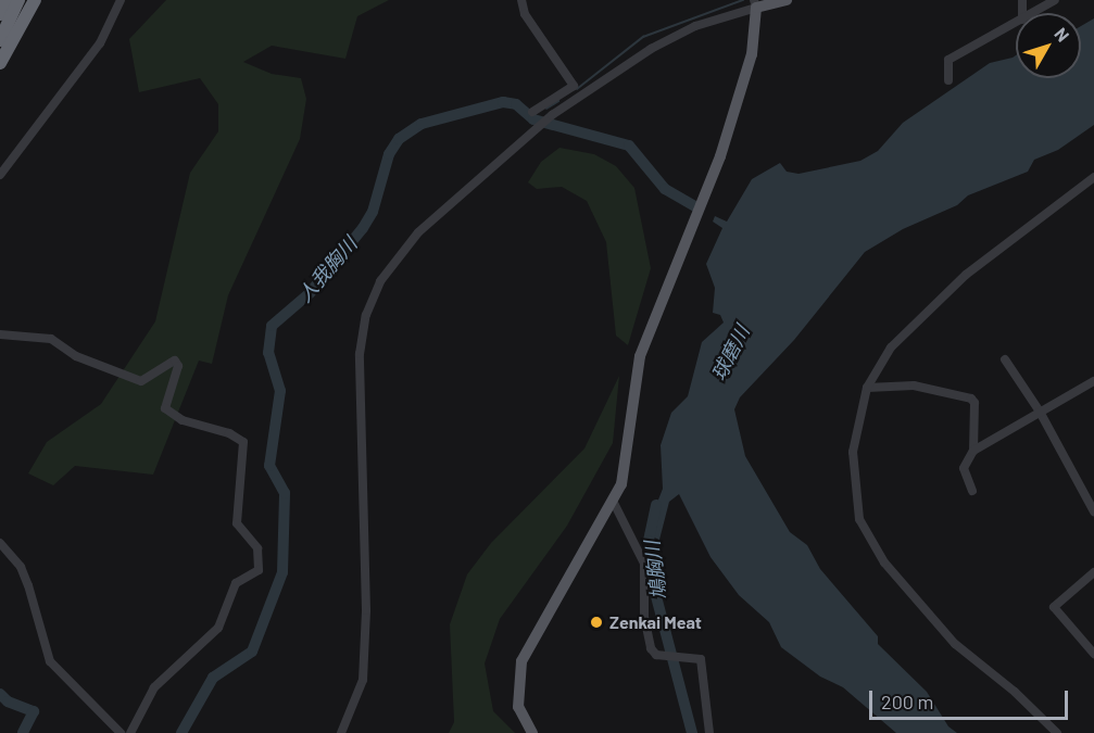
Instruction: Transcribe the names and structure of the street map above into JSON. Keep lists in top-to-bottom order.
{
  "water": ["人我胸川", "球磨川", "鳩胸川"],
  "places": ["Zenkai Meat"],
  "scale_bar": "200 m",
  "north": "top right"
}
